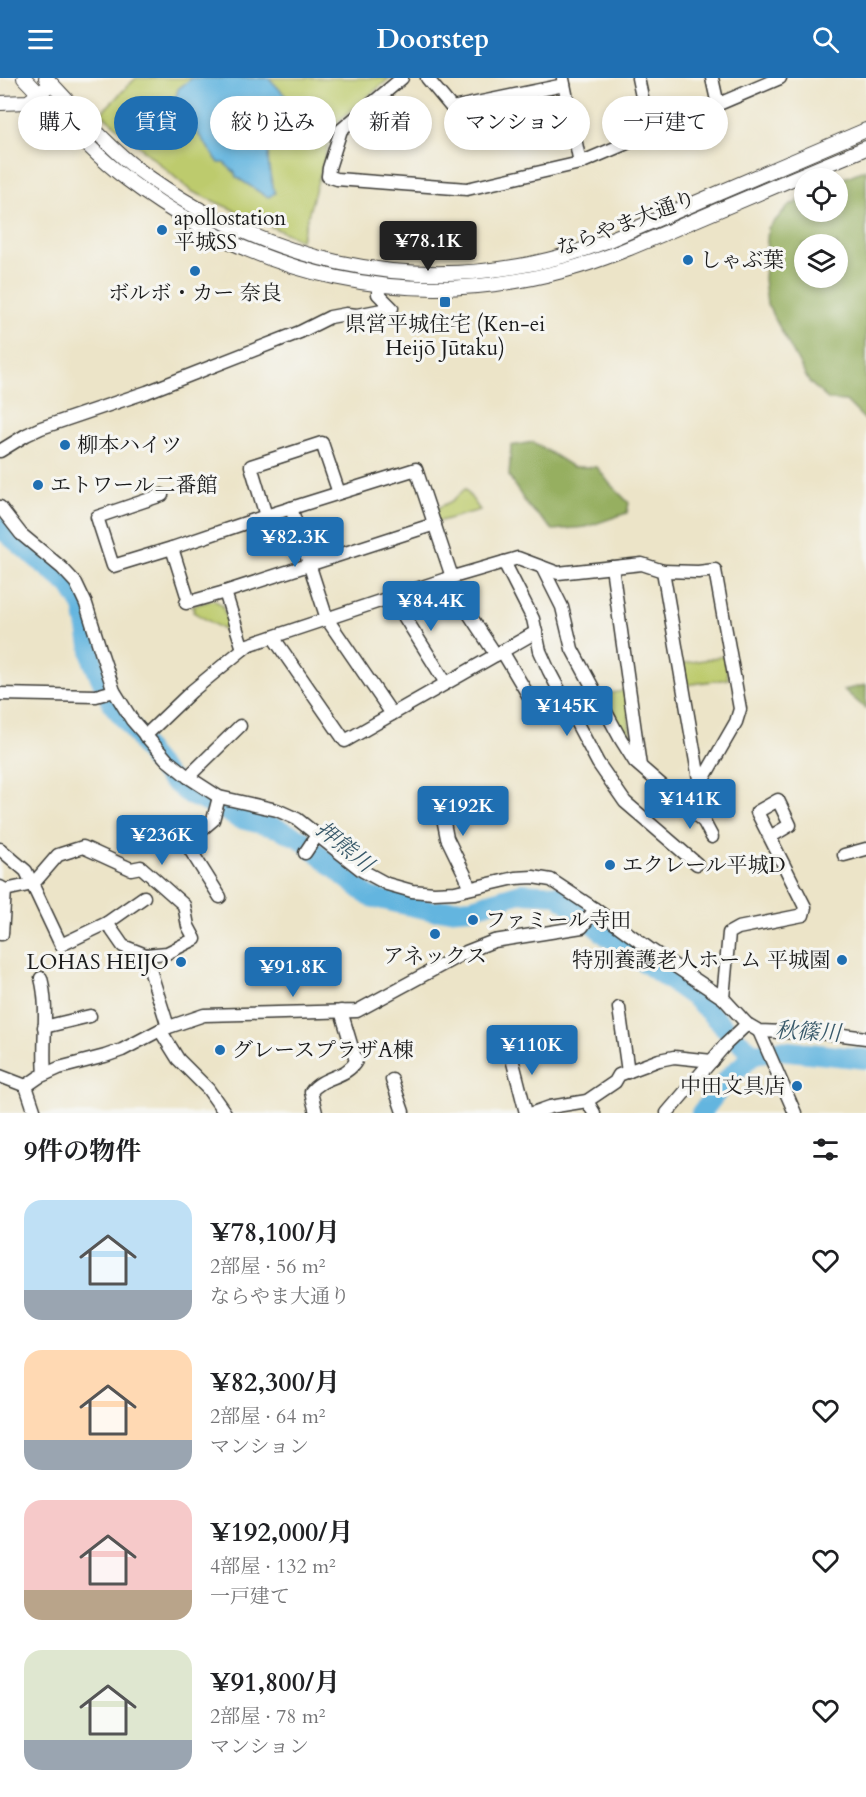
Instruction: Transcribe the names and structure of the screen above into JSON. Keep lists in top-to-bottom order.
{
  "streets": {
    "street": ["ならやま大通り"]
  },
  "water": ["押熊川", "秋篠川"],
  "places": {
    "other": [
      "apollostation 平城SS",
      "しゃぶ葉",
      "ボルボ・カー 奈良",
      "柳本ハイツ",
      "エトワール二番館",
      "エクレール平城D",
      "ファミール寺田",
      "アネックス",
      "特別養護老人ホーム 平城園",
      "LOHAS HEIJO",
      "グレースプラザA棟",
      "中田文具店"
    ],
    "transit": ["県営平城住宅 (Ken-ei Heijō Jūtaku)"]
  },
  "page": {
    "header": "Doorstep",
    "chip": [
      "購入",
      "賃貸",
      "絞り込み",
      "新着",
      "マンション",
      "一戸建て"
    ],
    "price": [
      "¥78.1K",
      "¥82.3K",
      "¥84.4K",
      "¥145K",
      "¥141K",
      "¥192K",
      "¥236K",
      "¥91.8K",
      "¥110K"
    ],
    "heading": "9件の物件",
    "list": [
      {
        "name": "¥78,100/月",
        "note": "2部屋 · 56 m² · ならやま大通り"
      },
      {
        "name": "¥82,300/月",
        "note": "2部屋 · 64 m² · マンション"
      },
      {
        "name": "¥192,000/月",
        "note": "4部屋 · 132 m² · 一戸建て"
      },
      {
        "name": "¥91,800/月",
        "note": "2部屋 · 78 m² · マンション"
      }
    ]
  }
}
